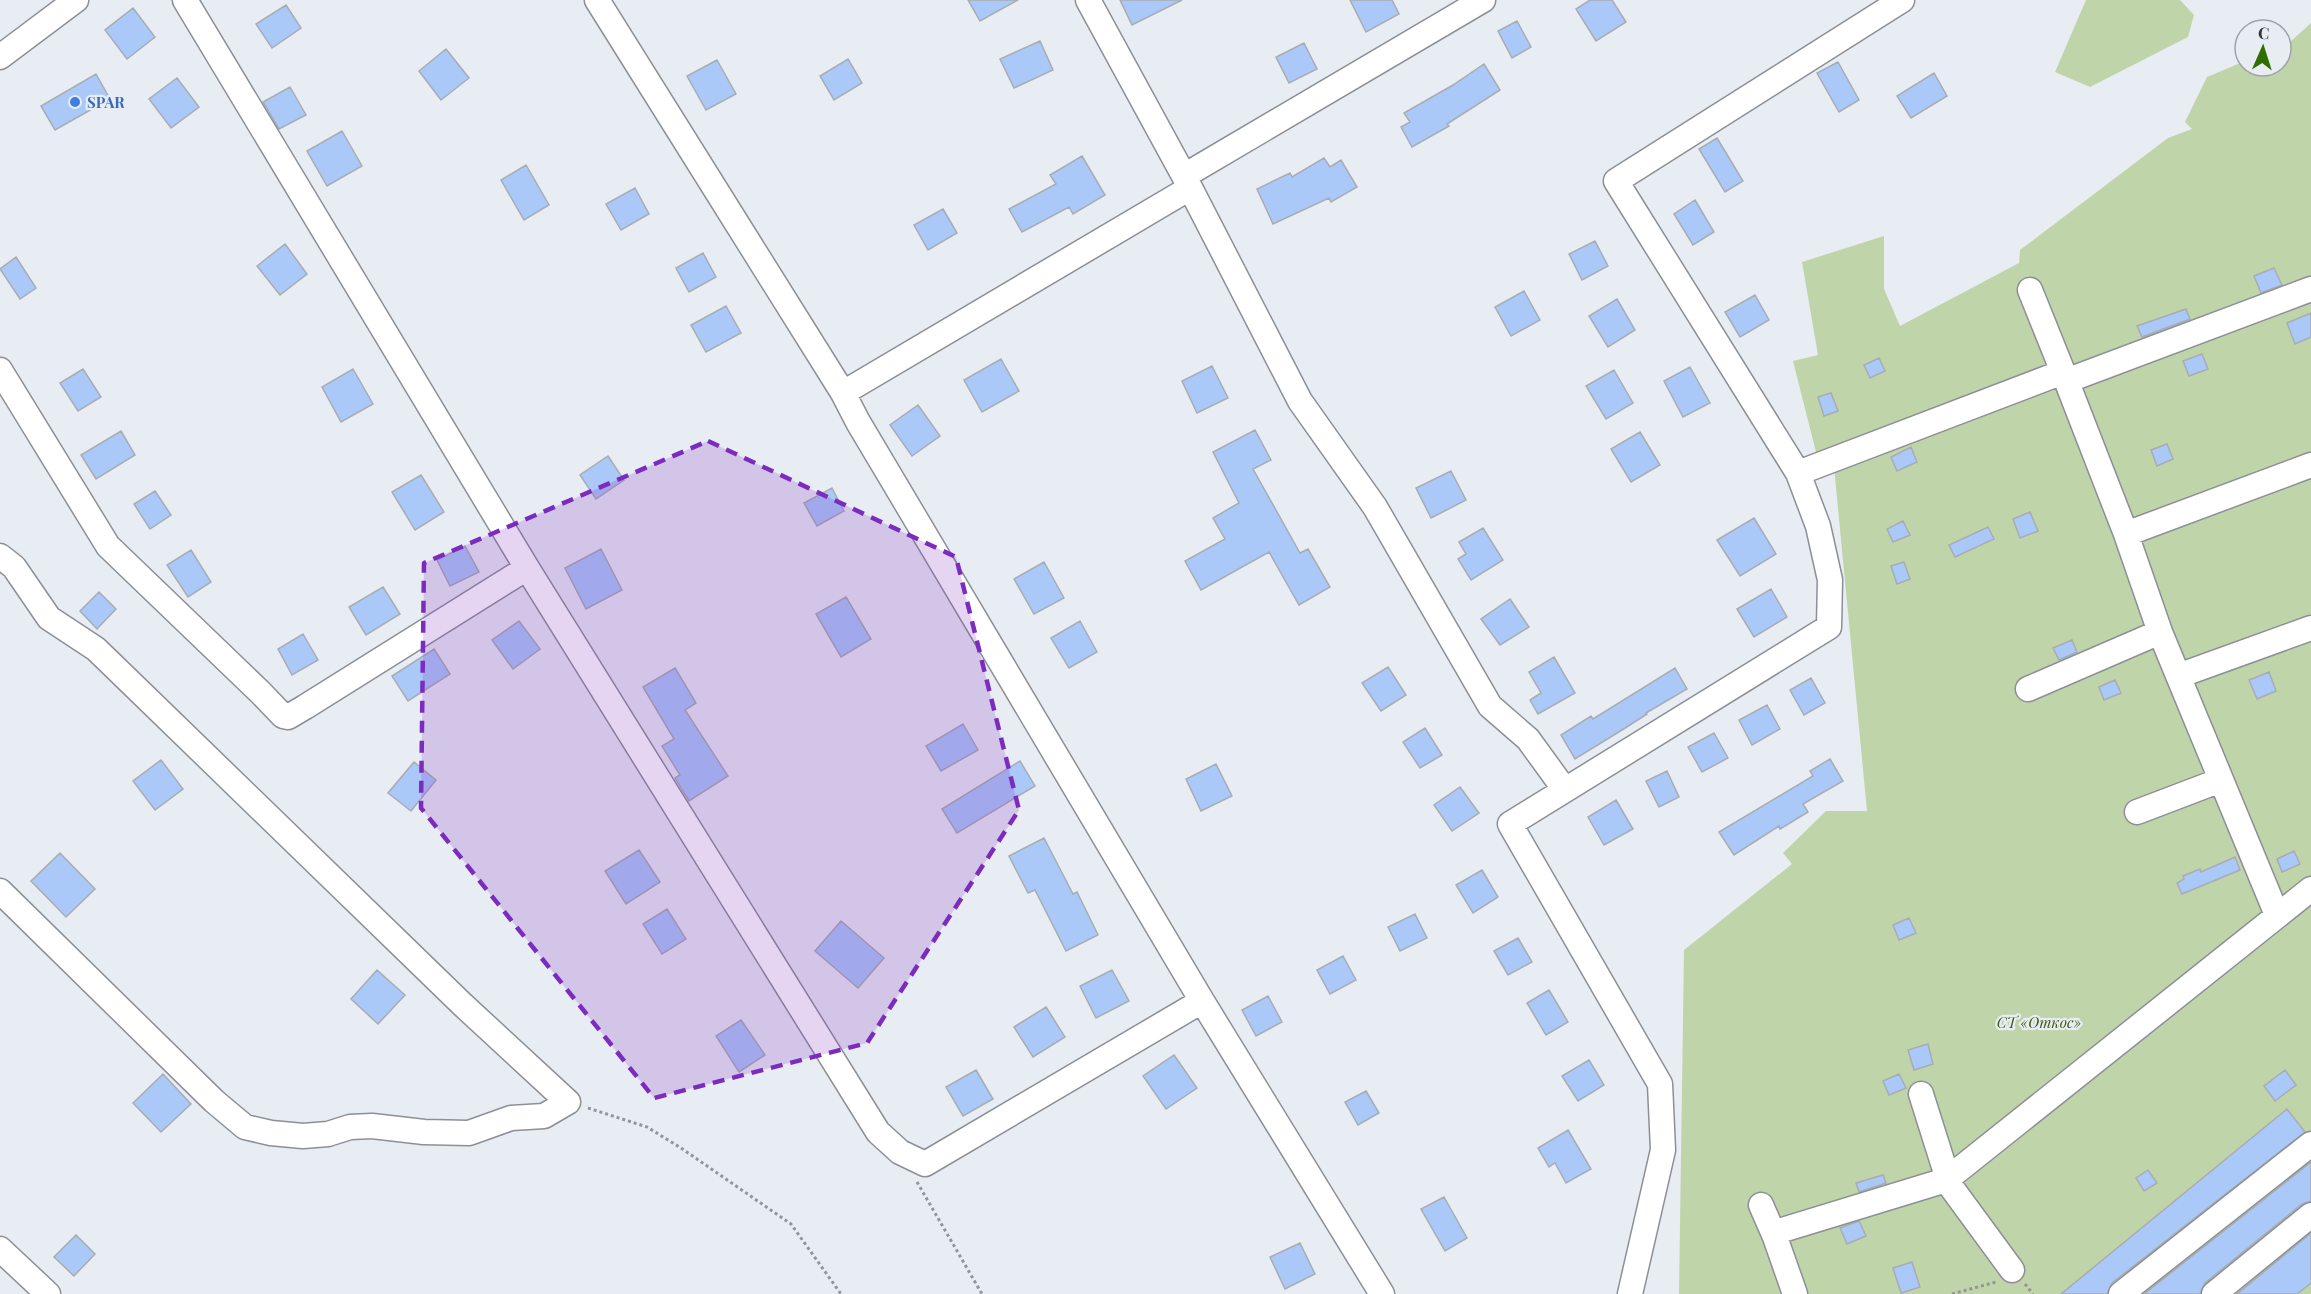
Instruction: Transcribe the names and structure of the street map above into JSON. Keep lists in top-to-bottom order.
{
  "parks": ["СТ «Откос»"],
  "places": ["SPAR"],
  "north": "top"
}
